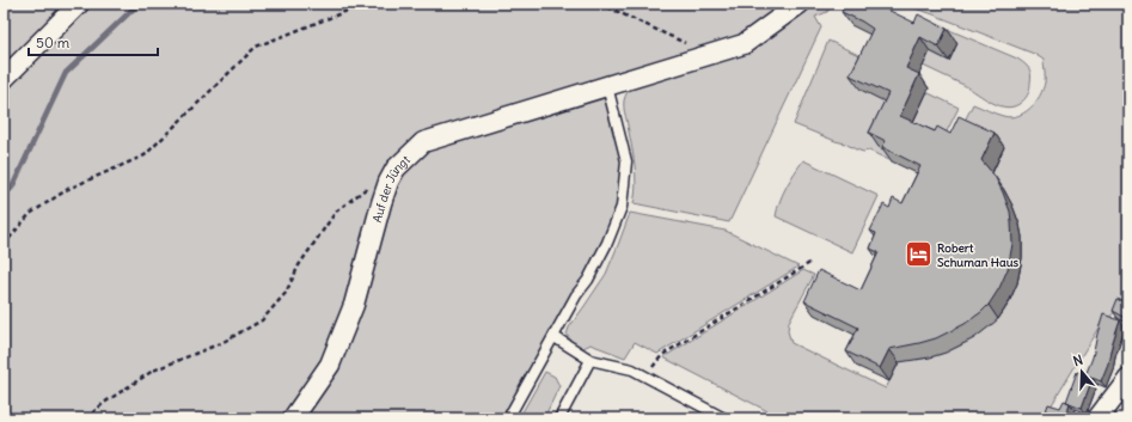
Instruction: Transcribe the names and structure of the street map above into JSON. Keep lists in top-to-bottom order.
{
  "streets": {
    "street": ["Auf der Jüngt"]
  },
  "places": {
    "hotel": ["Robert Schuman Haus"]
  },
  "scale_bar": "50 m",
  "north": "top"
}
